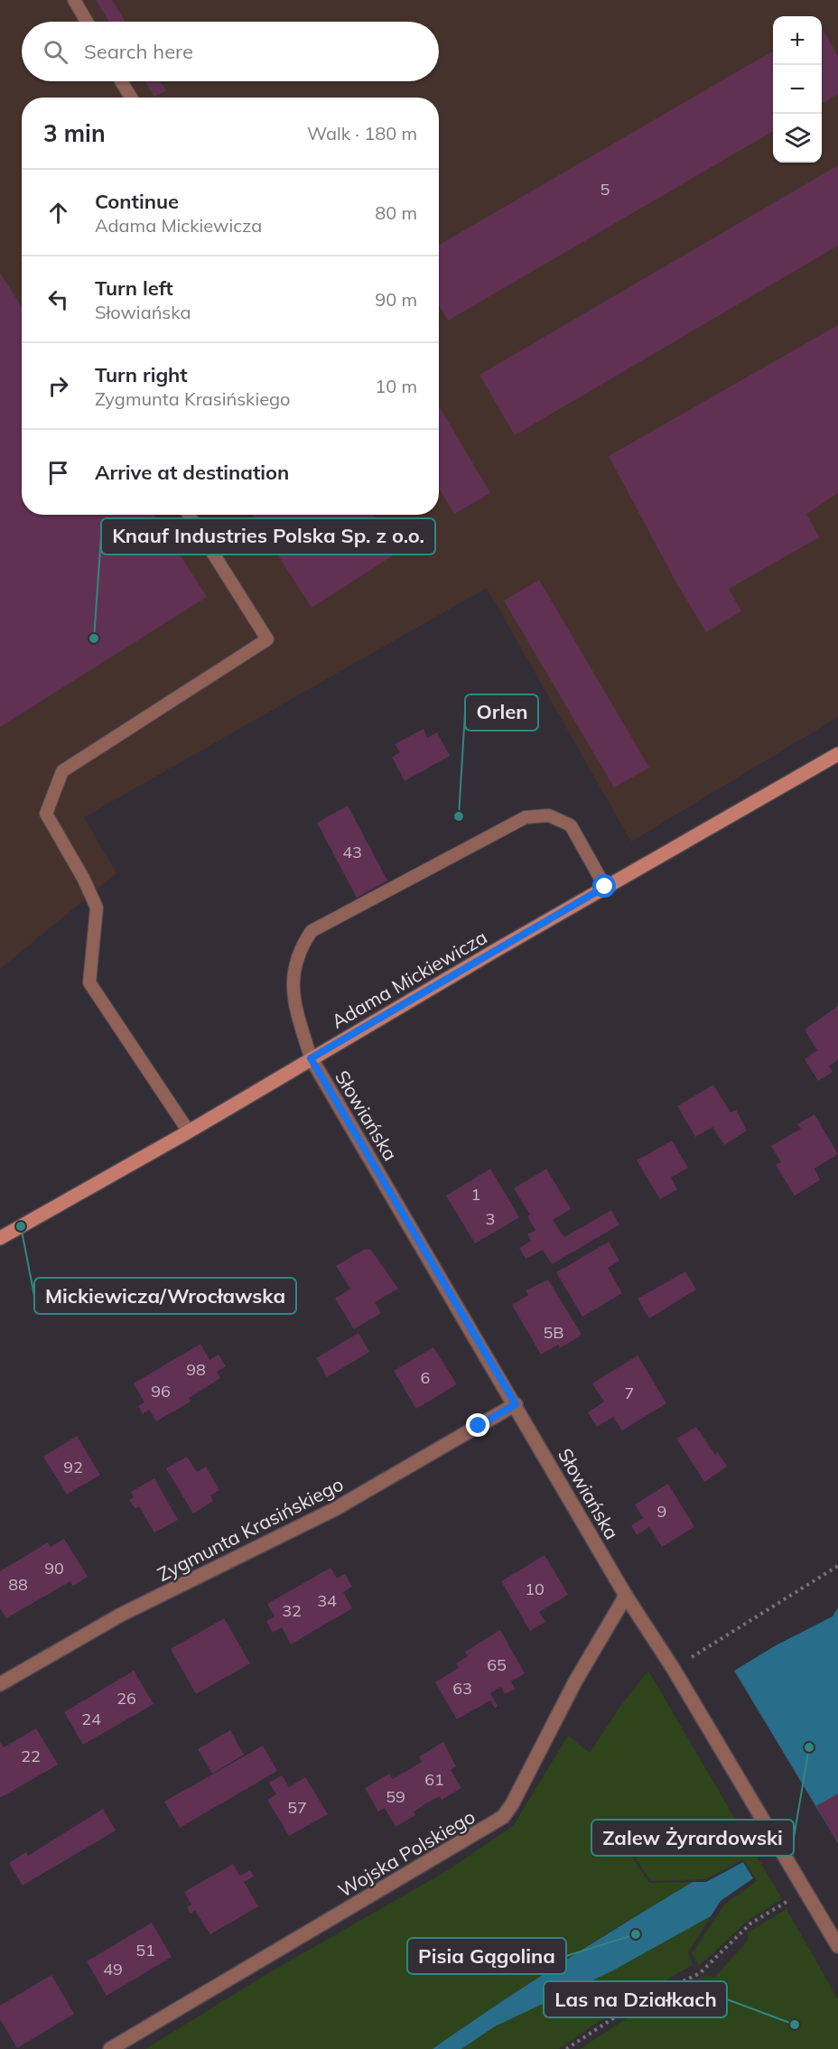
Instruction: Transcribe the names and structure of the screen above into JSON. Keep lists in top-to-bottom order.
{
  "streets": {
    "street": [
      "Adama Mickiewicza",
      "Słowiańska",
      "Zygmunta Krasińskiego",
      "Wojska Polskiego"
    ]
  },
  "crossings": [
    ["Adama Mickiewicza", "Słowiańska"],
    ["Słowiańska", "Zygmunta Krasińskiego"],
    ["Słowiańska", "Wojska Polskiego"]
  ],
  "places": [
    "Knauf Industries Polska Sp. z o.o.",
    "Orlen",
    "Mickiewicza/Wrocławska",
    "Zalew Żyrardowski",
    "Pisia Gągolina",
    "Las na Działkach"
  ],
  "house_numbers": [
    "5",
    "43",
    "1",
    "3",
    "5B",
    "98",
    "6",
    "96",
    "7",
    "92",
    "9",
    "90",
    "88",
    "10",
    "34",
    "32",
    "65",
    "63",
    "26",
    "24",
    "22",
    "61",
    "59",
    "57",
    "51",
    "49"
  ],
  "page": {
    "map_buttons": ["+", "−"],
    "search": "Search here",
    "heading": ["3 min", "Walk · 180 m"],
    "list": [
      ["Continue", "Adama Mickiewicza", "80 m"],
      ["Turn left", "Słowiańska", "90 m"],
      ["Turn right", "Zygmunta Krasińskiego", "10 m"],
      "Arrive at destination"
    ]
  }
}
